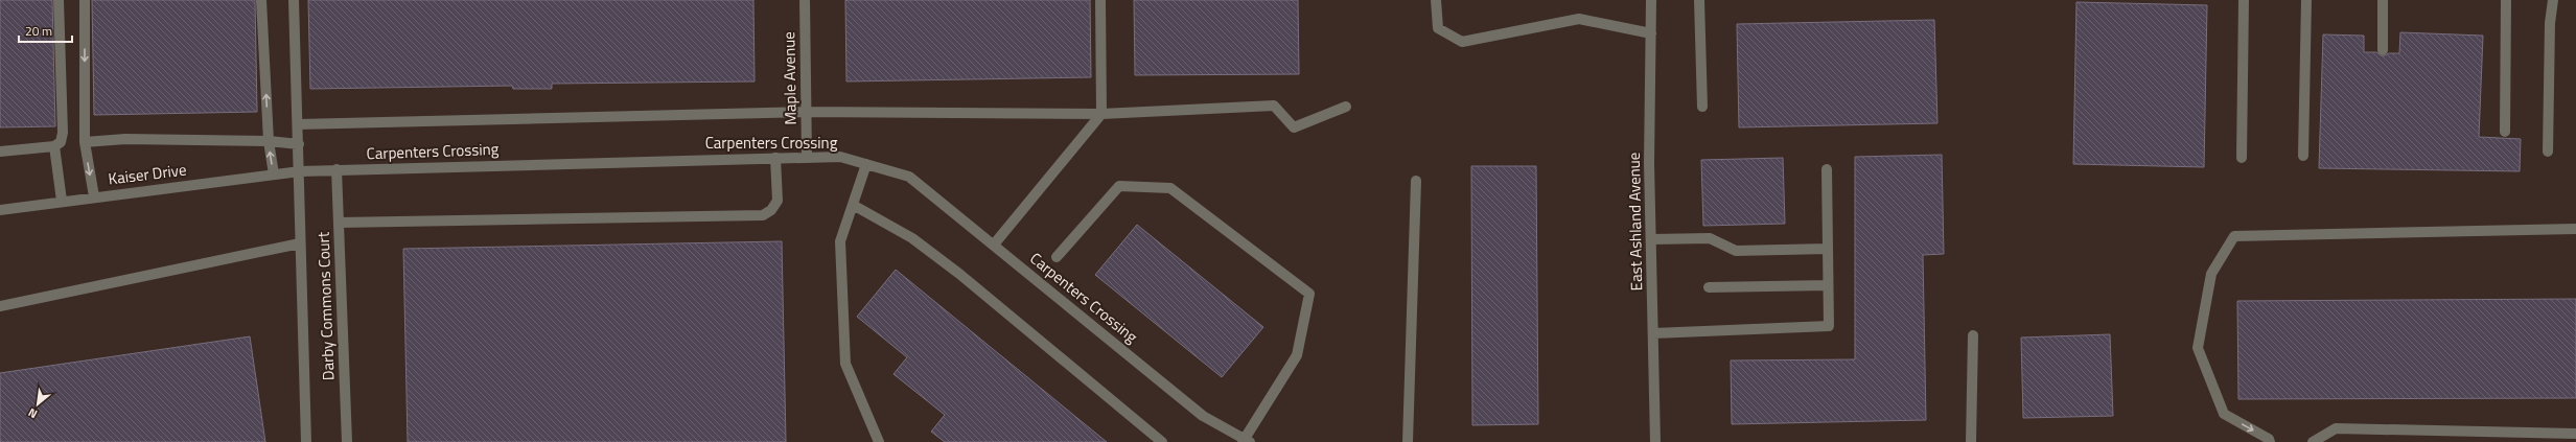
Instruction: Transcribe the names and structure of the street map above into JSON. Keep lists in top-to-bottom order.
{
  "streets": {
    "street": [
      "Maple Avenue",
      "Carpenters Crossing",
      "Kaiser Drive",
      "East Ashland Avenue",
      "Darby Commons Court"
    ]
  },
  "crossings": [
    ["Maple Avenue", "Carpenters Crossing"],
    ["Carpenters Crossing", "Kaiser Drive"],
    ["Carpenters Crossing", "Darby Commons Court"]
  ],
  "scale_bar": "20 m",
  "north": "bottom left"
}
